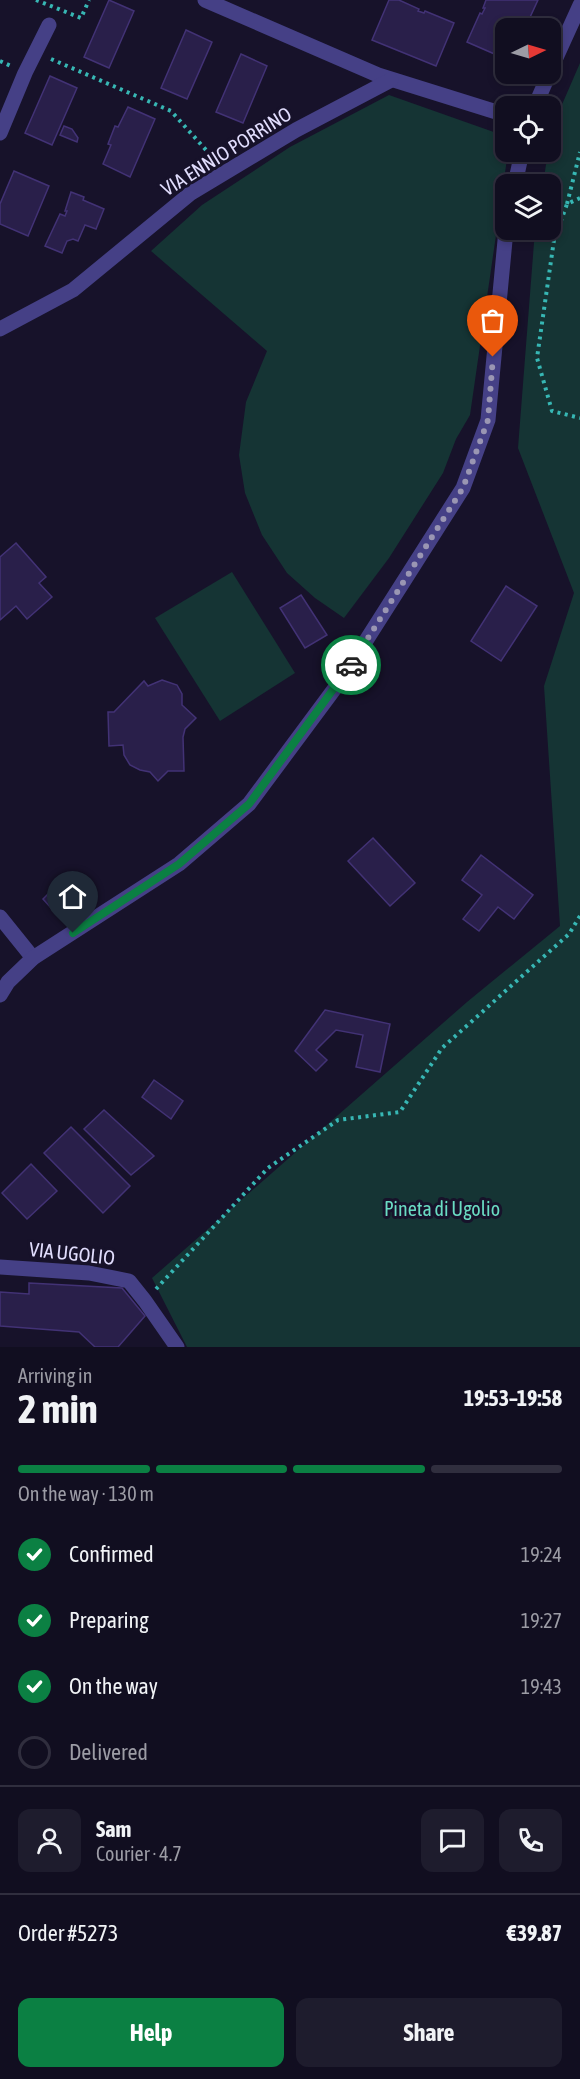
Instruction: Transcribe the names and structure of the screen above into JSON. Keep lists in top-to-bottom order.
{
  "streets": {
    "street": ["VIA ENNIO PORRINO", "VIA UGOLIO"]
  },
  "parks": ["Pineta di Ugolio"],
  "north": "right",
  "page": {
    "heading": ["2 min", "Arriving in", "19:53–19:58"],
    "panel": [
      "Sam",
      "Courier · 4.7",
      "Order #5273",
      "€39.87"
    ],
    "bar": "On the way · 130 m",
    "list": [
      ["Confirmed", "19:24"],
      ["Preparing", "19:27"],
      ["On the way", "19:43"],
      "Delivered"
    ],
    "buttons": ["Help", "Share"]
  }
}
